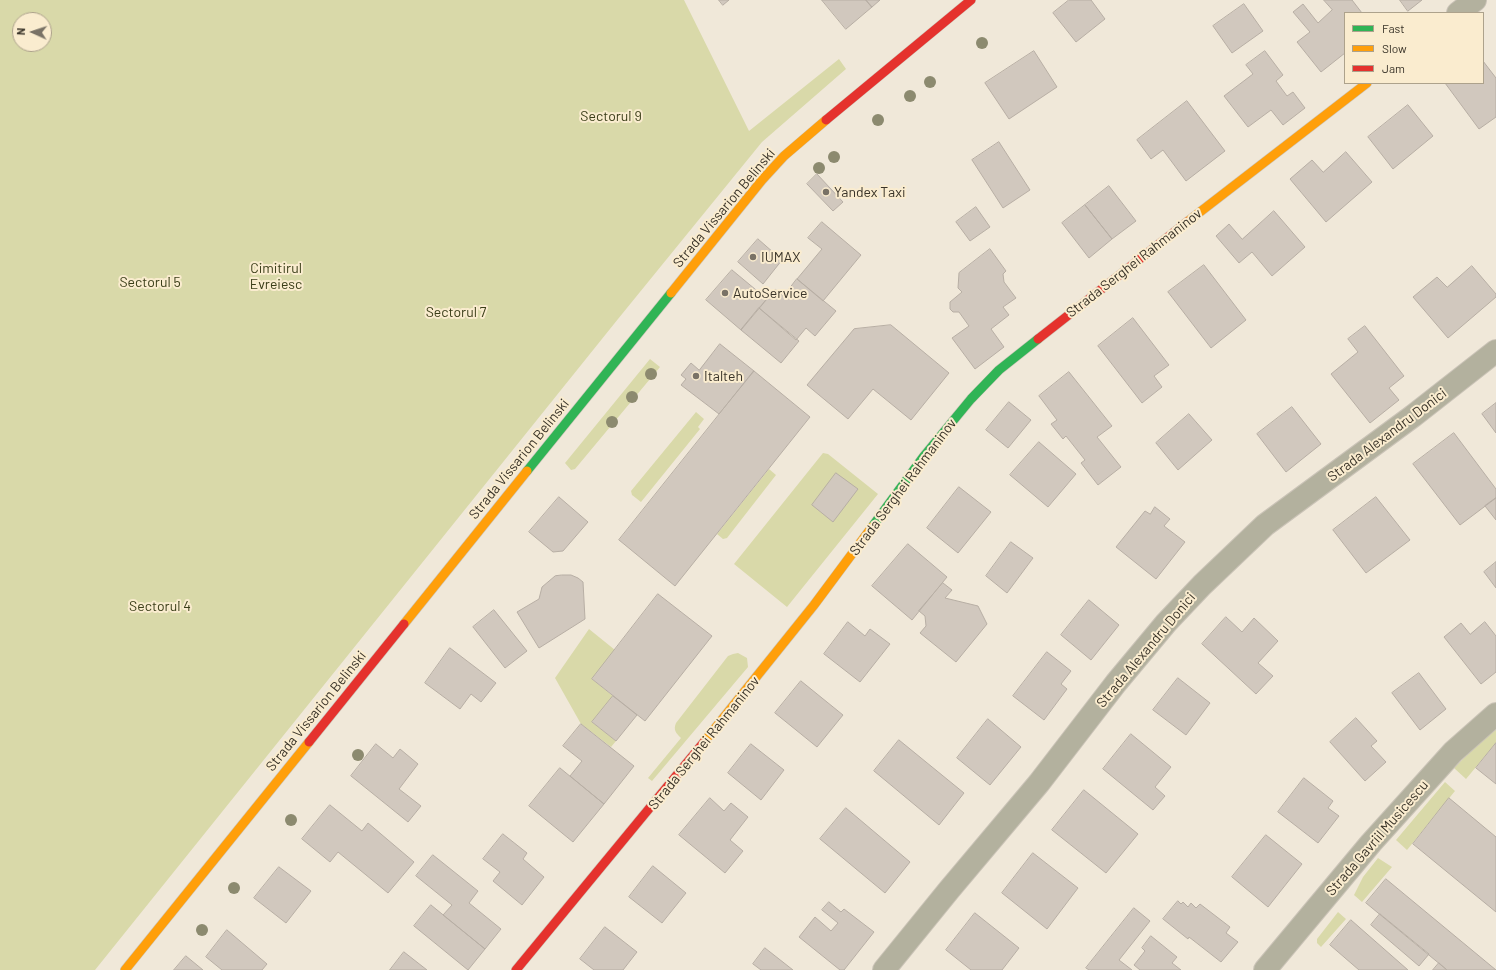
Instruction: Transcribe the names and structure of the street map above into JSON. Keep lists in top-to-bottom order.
{
  "streets": {
    "main road": ["Strada Vissarion Belinski", "Strada Serghei Rahmaninov"],
    "street": ["Strada Alexandru Donici", "Strada Gavriil Musicescu"]
  },
  "parks": [
    "Sectorul 9",
    "Cimitirul Evreiesc",
    "Sectorul 5",
    "Sectorul 7",
    "Sectorul 4"
  ],
  "places": [
    "Yandex Taxi",
    "IUMAX",
    "AutoService",
    "Italteh"
  ],
  "legend": ["Fast", "Slow", "Jam"],
  "north": "left"
}
